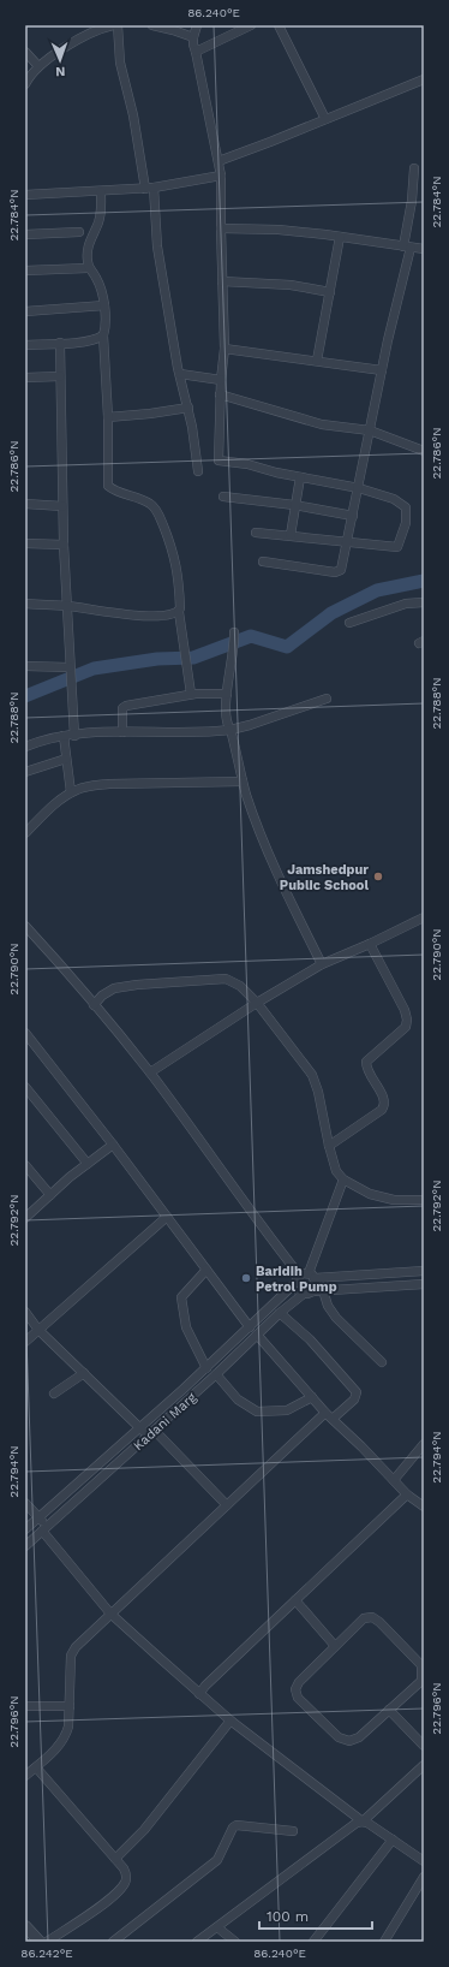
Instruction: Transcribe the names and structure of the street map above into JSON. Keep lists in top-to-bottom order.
{
  "streets": {
    "street": ["Kadani Marg"]
  },
  "places": ["Jamshedpur Public School", "Baridih Petrol Pump"],
  "scale_bar": "100 m",
  "north": "bottom",
  "coordinates": [
    "86.240°E",
    "22.784°N",
    "22.786°N",
    "22.788°N",
    "22.790°N",
    "22.792°N",
    "22.794°N",
    "22.796°N",
    "86.242°E"
  ]
}
